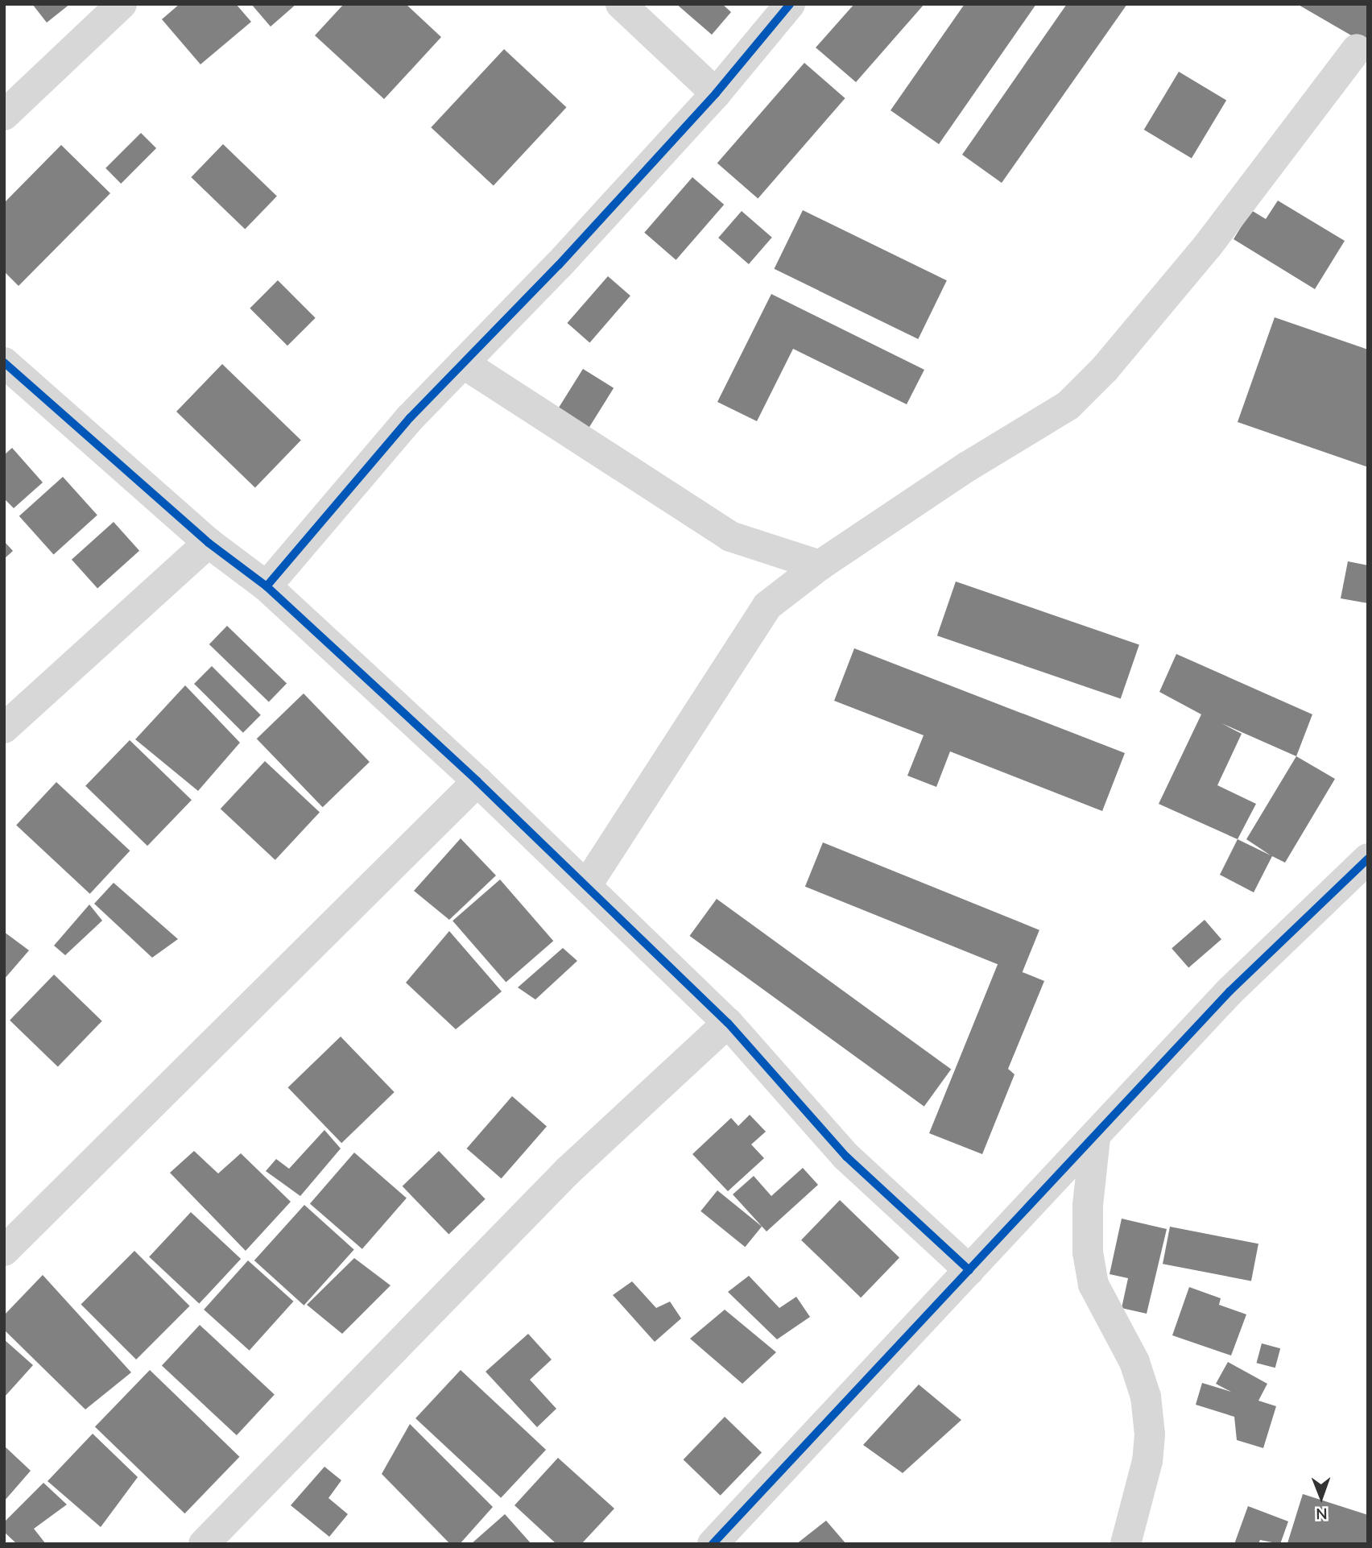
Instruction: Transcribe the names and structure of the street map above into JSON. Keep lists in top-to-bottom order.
{
  "north": "bottom"
}
